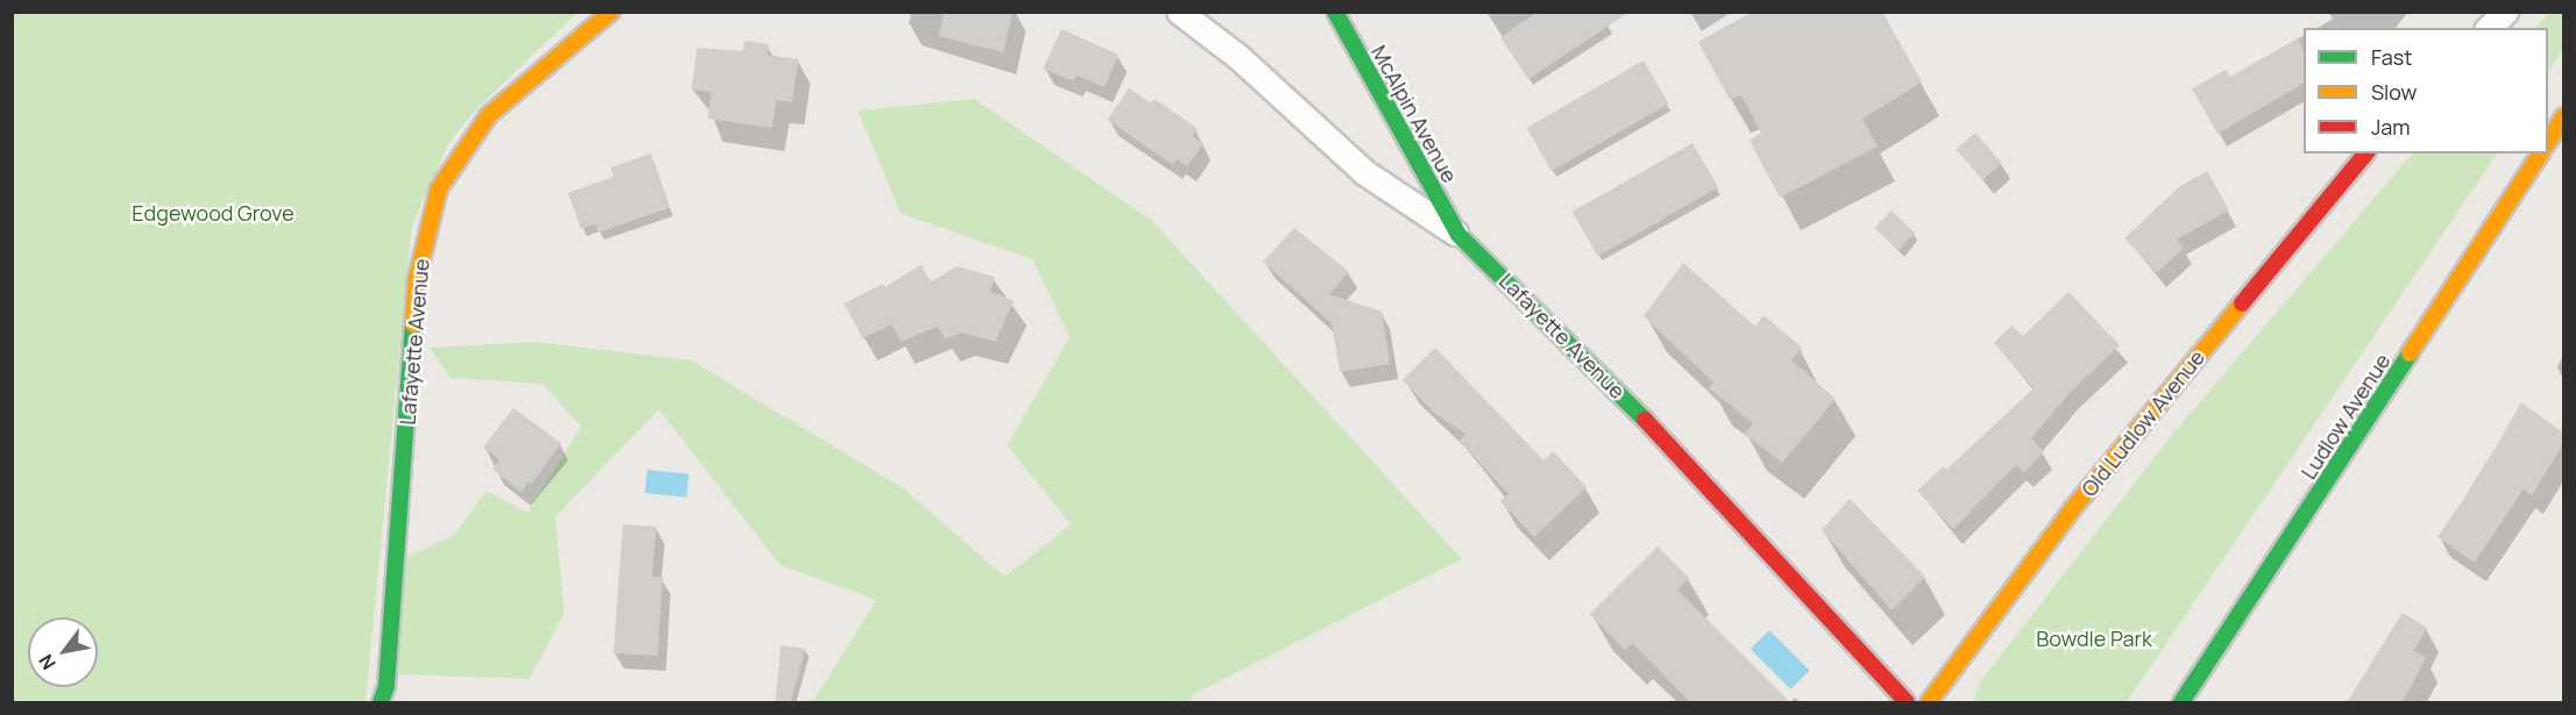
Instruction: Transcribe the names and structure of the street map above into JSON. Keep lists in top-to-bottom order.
{
  "streets": {
    "street": [
      "McAlpin Avenue",
      "Lafayette Avenue",
      "Ludlow Avenue",
      "Old Ludlow Avenue"
    ]
  },
  "crossings": [
    ["McAlpin Avenue", "Lafayette Avenue"]
  ],
  "parks": ["Edgewood Grove", "Bowdle Park"],
  "legend": ["Fast", "Slow", "Jam"],
  "north": "bottom left"
}
